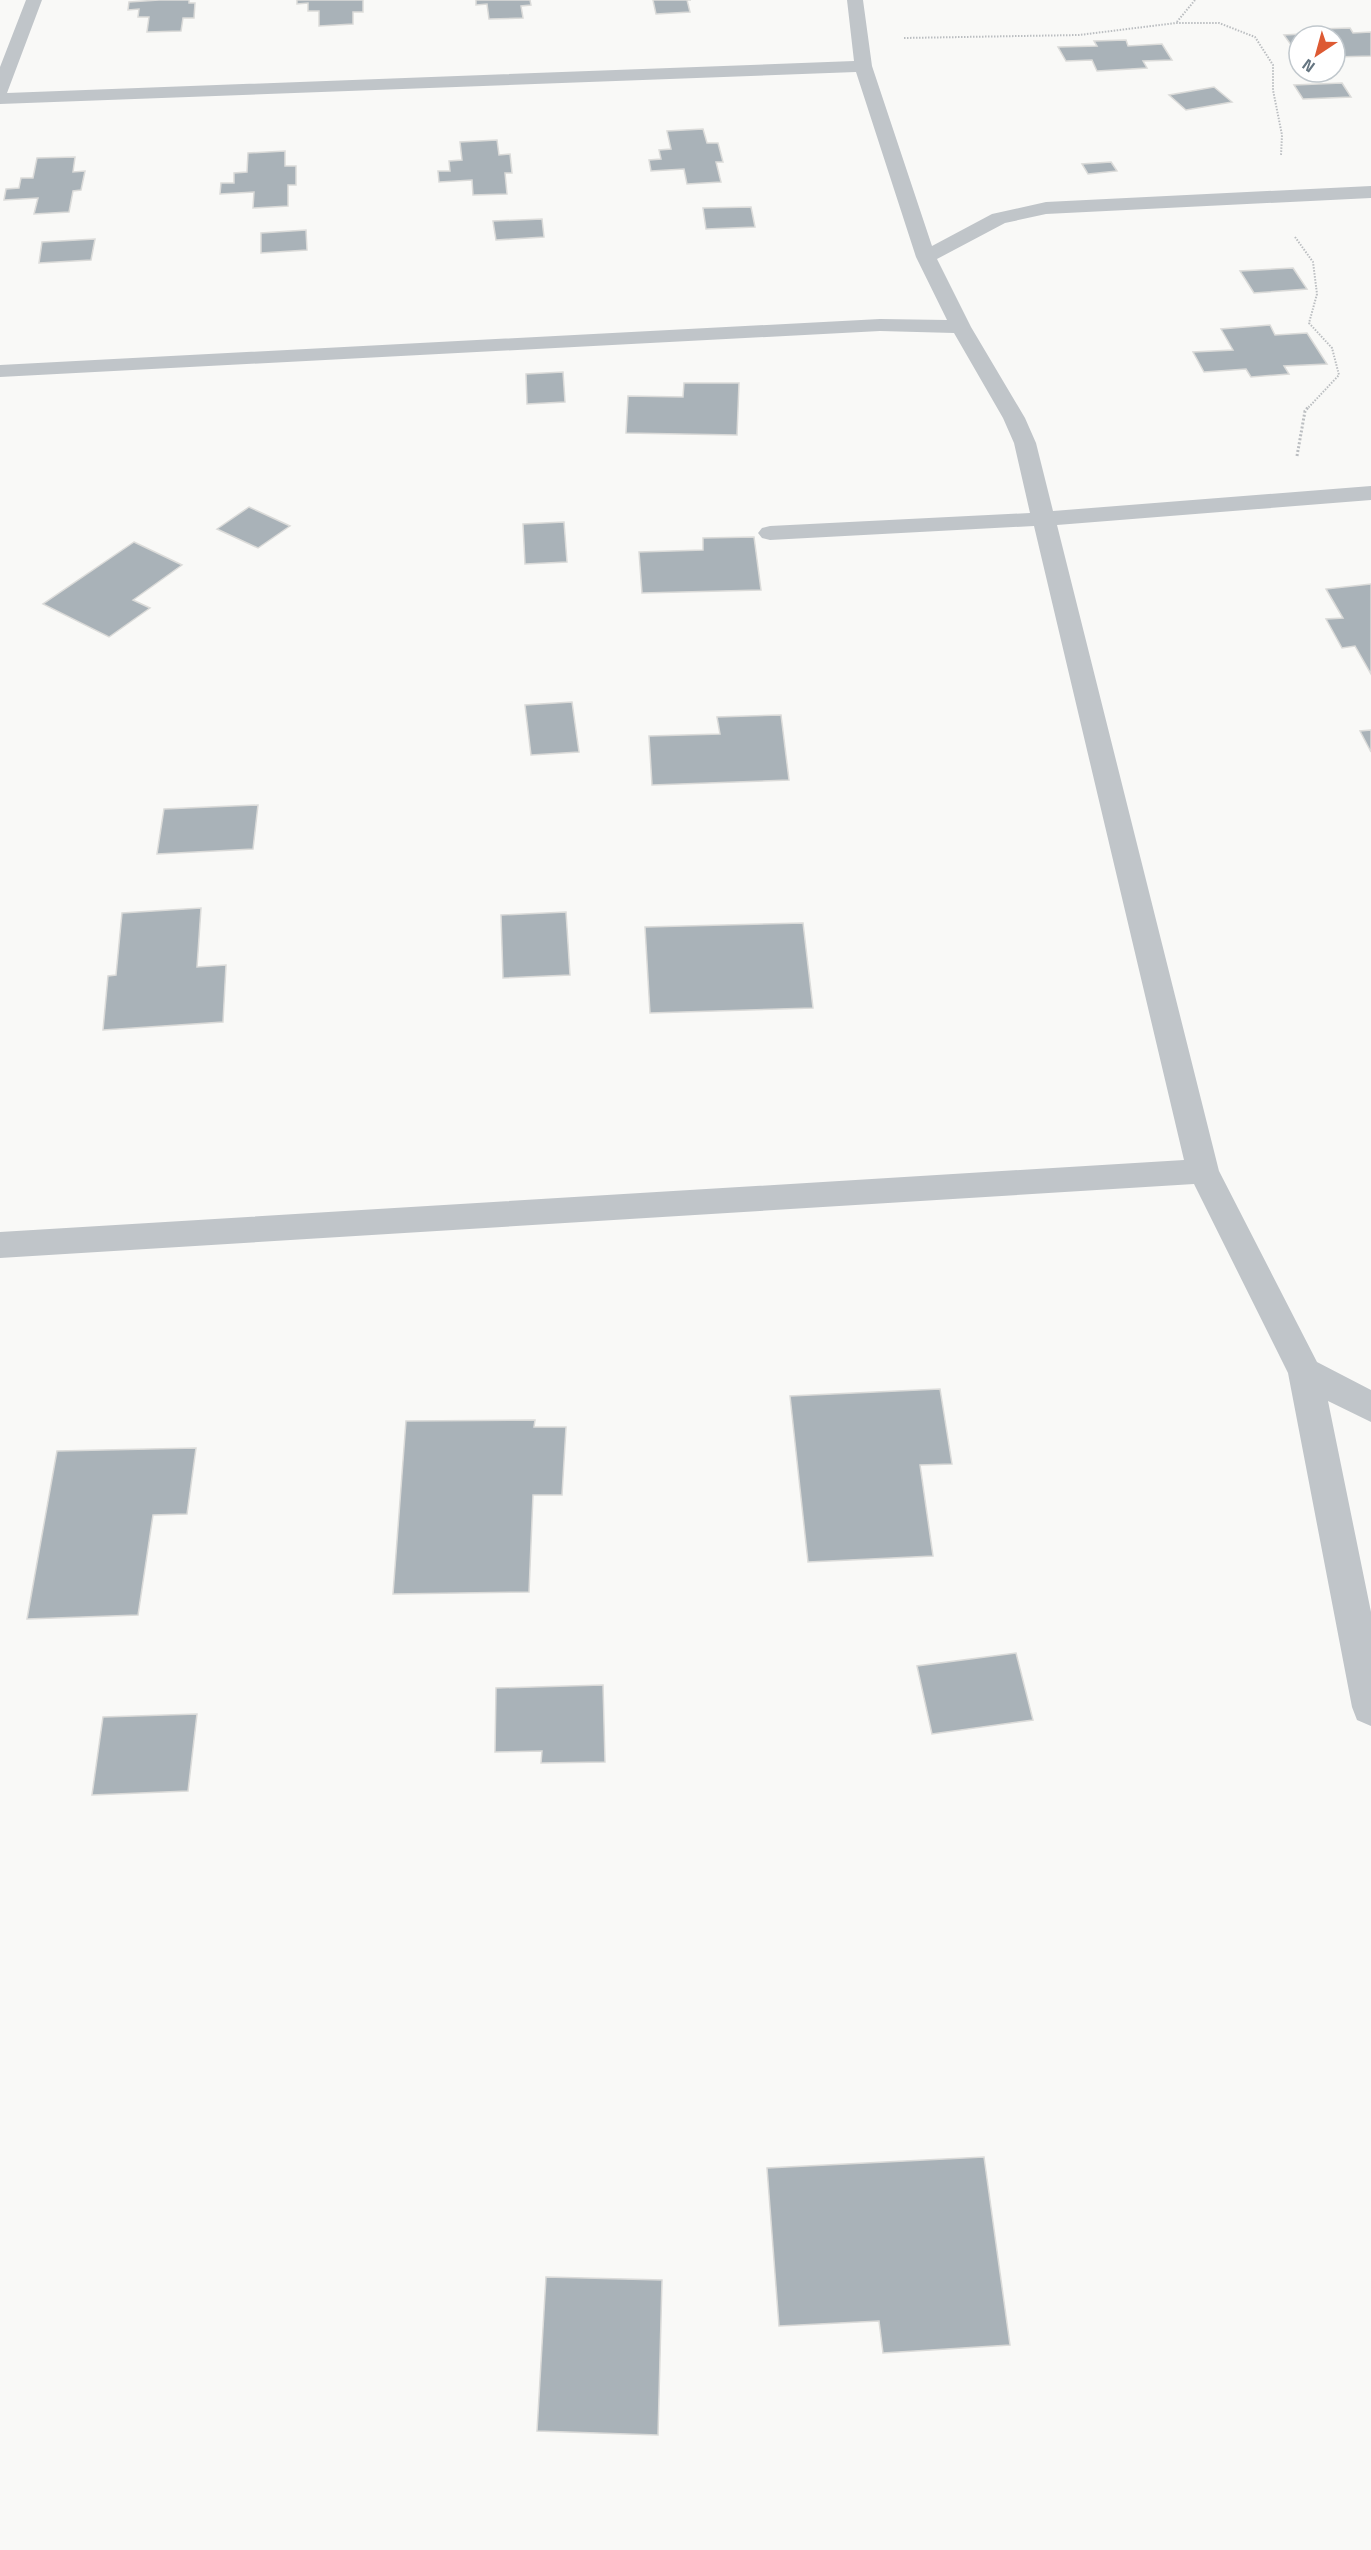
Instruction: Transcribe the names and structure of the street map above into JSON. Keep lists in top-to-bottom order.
{
  "north": "bottom left"
}
